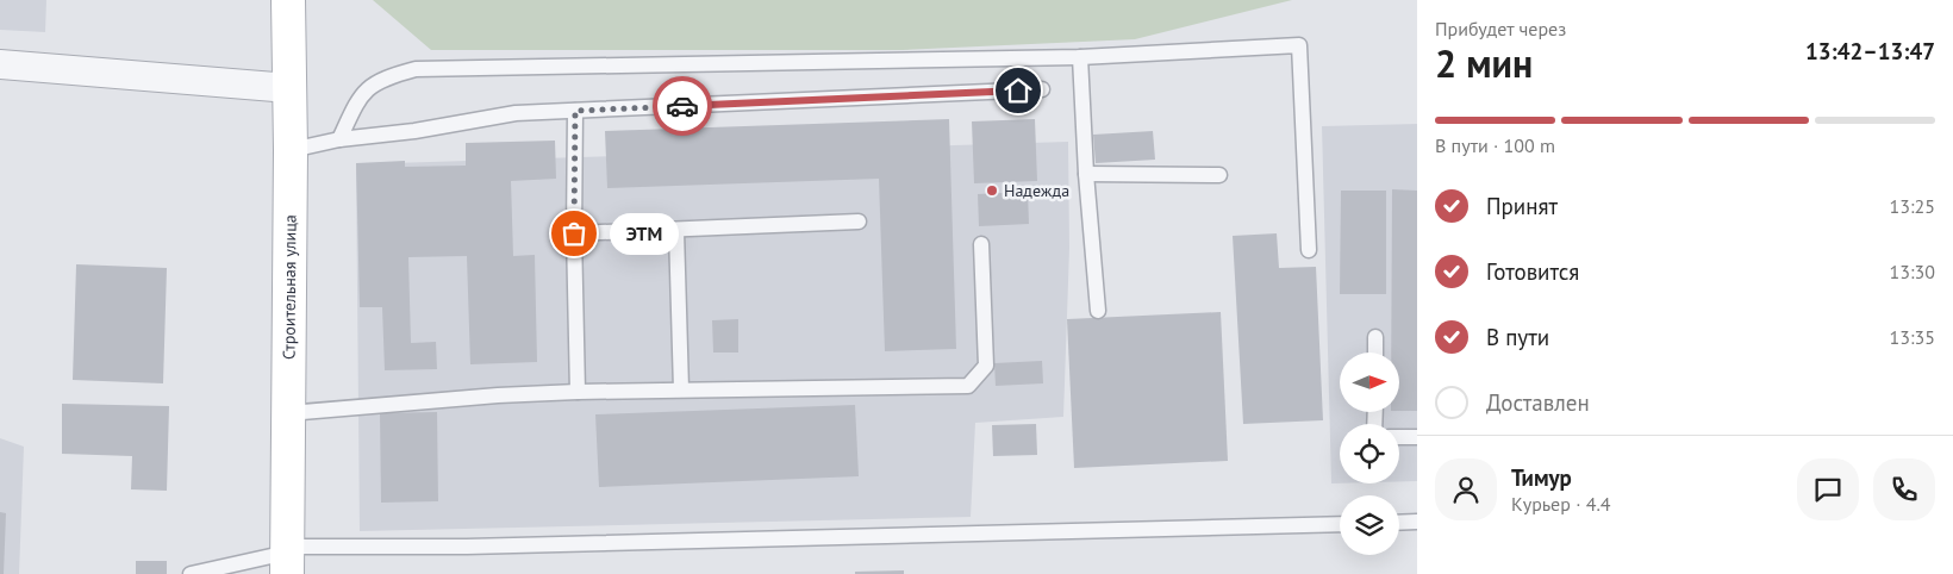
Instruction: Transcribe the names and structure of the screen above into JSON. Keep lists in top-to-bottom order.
{
  "streets": {
    "street": ["Строительная улица"]
  },
  "places": ["Надежда", "ЭТМ"],
  "north": "right",
  "page": {
    "heading": ["2 мин", "Прибудет через", "13:42–13:47"],
    "panel": ["Тимур", "Курьер · 4.4"],
    "bar": "В пути · 100 m",
    "list": [
      ["Принят", "13:25"],
      ["Готовится", "13:30"],
      ["В пути", "13:35"],
      "Доставлен"
    ],
    "bubble": "ЭТМ"
  }
}
